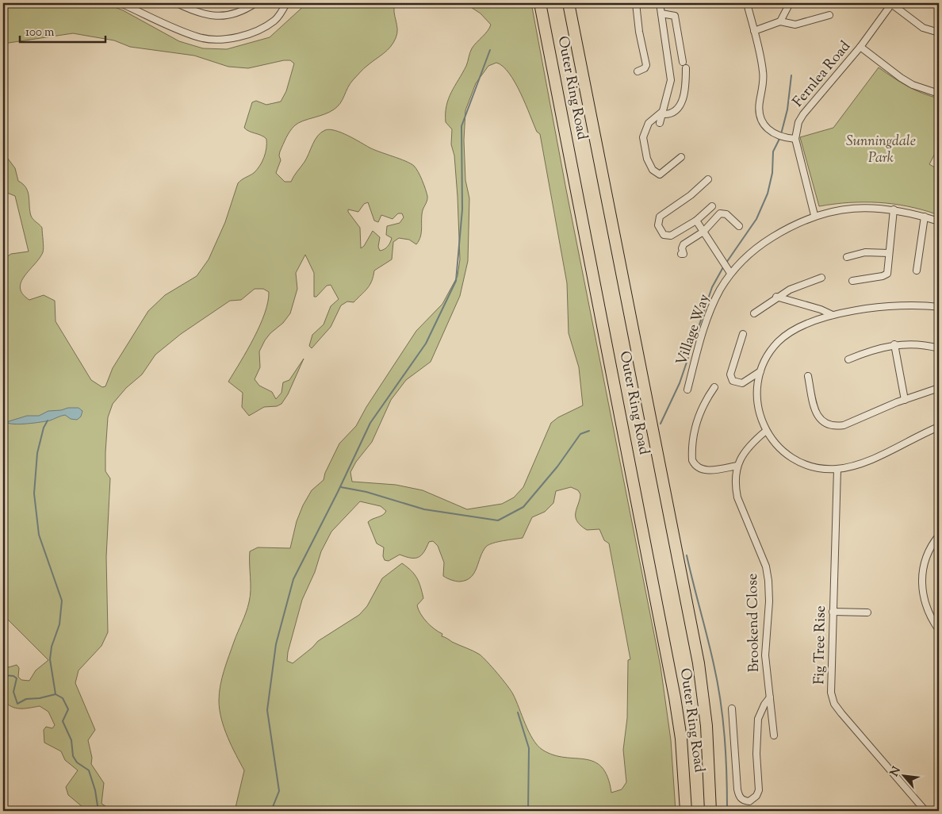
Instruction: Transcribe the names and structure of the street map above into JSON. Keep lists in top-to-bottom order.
{
  "streets": {
    "highway": ["Outer Ring Road"],
    "street": [
      "Fernlea Road",
      "Village Way",
      "Brookend Close",
      "Fig Tree Rise"
    ]
  },
  "crossings": [
    ["Fernlea Road", "Village Way"]
  ],
  "parks": ["Sunningdale Park"],
  "scale_bar": "100 m",
  "north": "top left"
}
